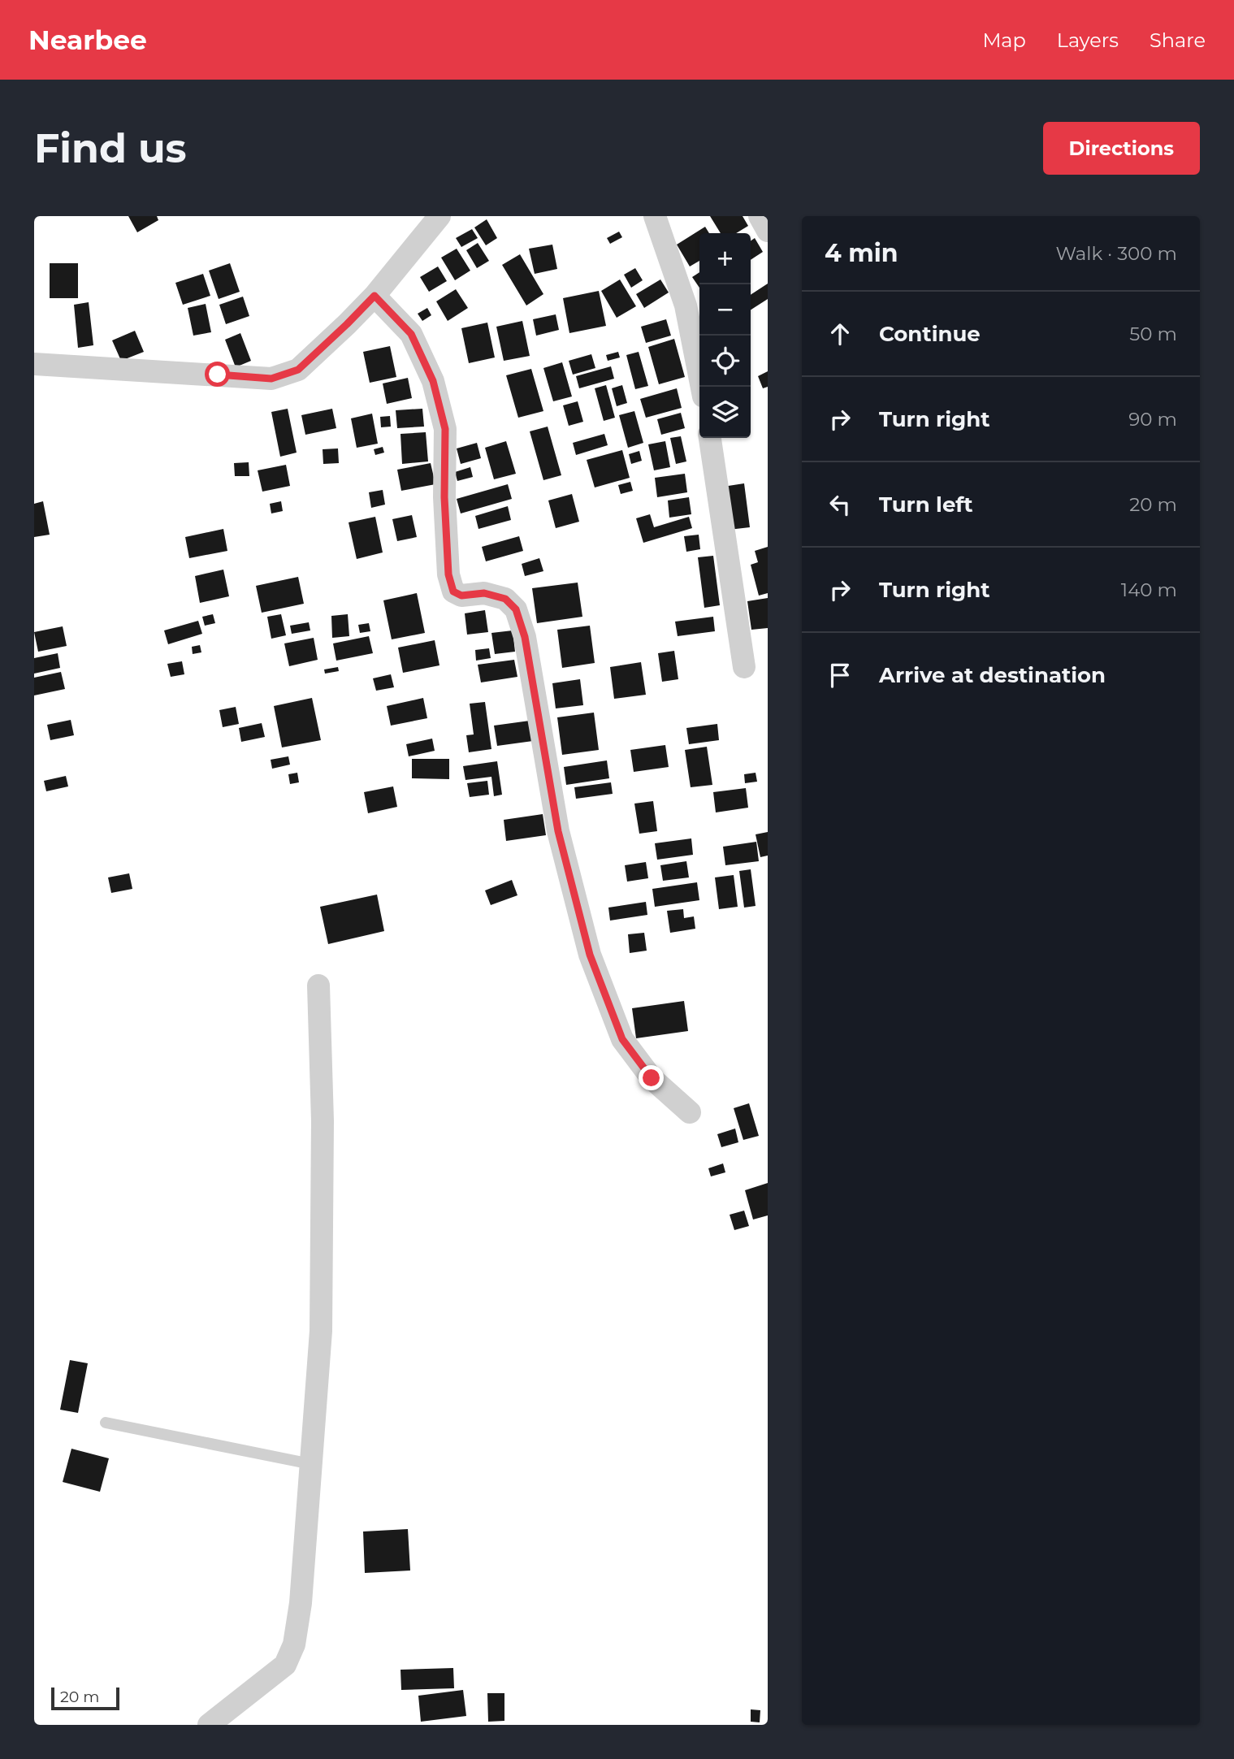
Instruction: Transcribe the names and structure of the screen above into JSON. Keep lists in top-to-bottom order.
{
  "scale_bar": "20 m",
  "page": {
    "header": "Nearbee",
    "nav": ["Map", "Layers", "Share"],
    "buttons": "Directions",
    "title": "Find us",
    "heading": ["4 min", "Walk · 300 m"],
    "map_buttons": ["+", "−"],
    "list": [
      ["Continue", "50 m"],
      ["Turn right", "90 m"],
      ["Turn left", "20 m"],
      ["Turn right", "140 m"],
      "Arrive at destination"
    ],
    "scale": "20 m"
  }
}
